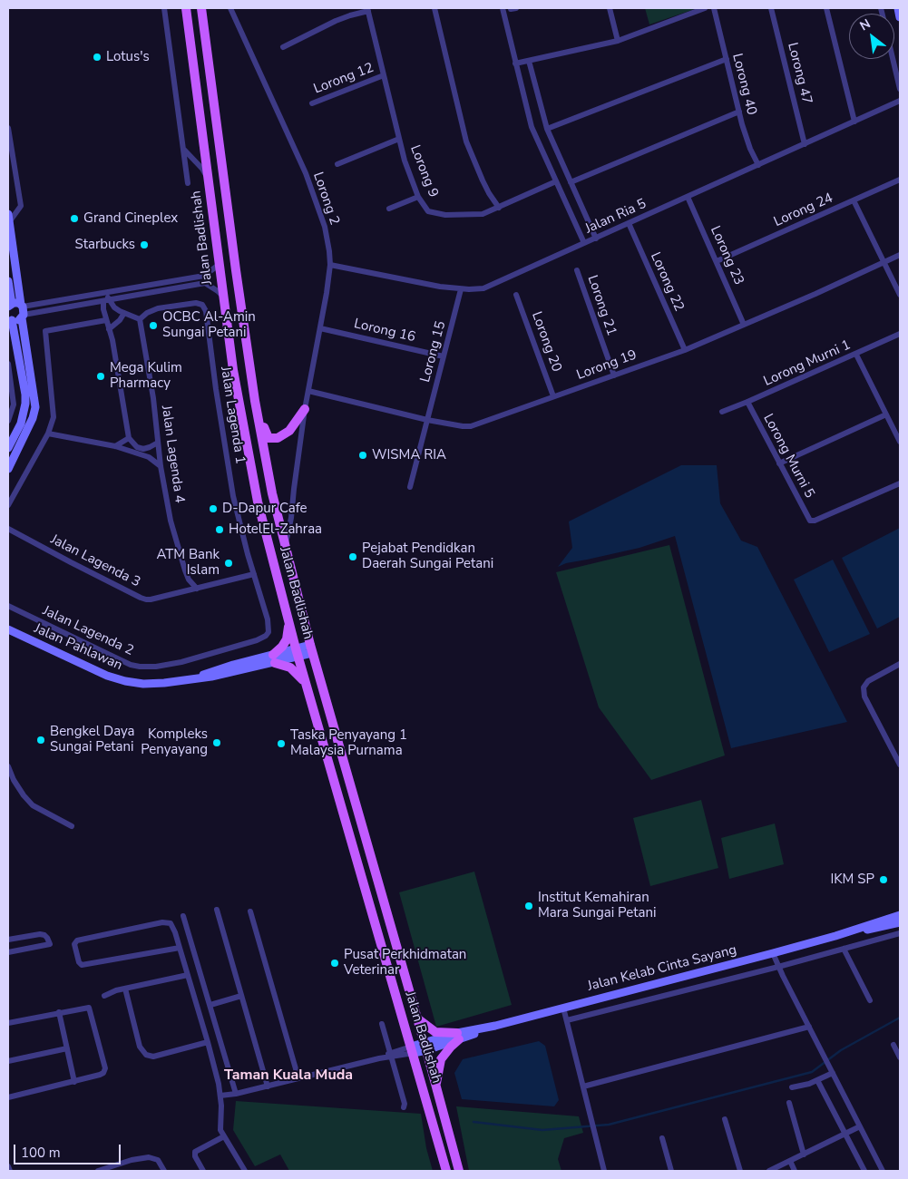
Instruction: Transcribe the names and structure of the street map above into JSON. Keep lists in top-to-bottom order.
{
  "streets": {
    "main road": ["Jalan Badlishah"],
    "street": [
      "Lorong 47",
      "Lorong 12",
      "Lorong 40",
      "Lorong 9",
      "Lorong 2",
      "Lorong 24",
      "Jalan Ria 5",
      "Lorong 23",
      "Lorong 22",
      "Lorong 21",
      "Lorong 16",
      "Lorong 20",
      "Lorong 15",
      "Lorong Murni 1",
      "Lorong 19",
      "Jalan Lagenda 1",
      "Jalan Lagenda 4",
      "Lorong Murni 5",
      "Jalan Lagenda 3",
      "Jalan Lagenda 2",
      "Jalan Pahlawan",
      "Jalan Kelab Cinta Sayang"
    ]
  },
  "crossings": [
    ["Lorong 47", "Jalan Ria 5"],
    ["Lorong 12", "Lorong 9"],
    ["Lorong 40", "Jalan Ria 5"],
    ["Lorong 2", "Jalan Ria 5"],
    ["Lorong 2", "Jalan Badlishah"],
    ["Lorong 2", "Lorong 16"],
    ["Lorong 2", "Lorong 19"],
    ["Lorong 24", "Lorong 23"],
    ["Jalan Ria 5", "Lorong 23"],
    ["Jalan Ria 5", "Lorong 22"],
    ["Jalan Ria 5", "Lorong 15"],
    ["Jalan Badlishah", "Jalan Pahlawan"],
    ["Jalan Badlishah", "Jalan Kelab Cinta Sayang"],
    ["Lorong 23", "Lorong 19"],
    ["Lorong 22", "Lorong 19"],
    ["Lorong 21", "Lorong 19"],
    ["Lorong 16", "Lorong 15"],
    ["Lorong 20", "Lorong 19"],
    ["Lorong 15", "Lorong 19"],
    ["Lorong Murni 1", "Lorong Murni 5"],
    ["Jalan Lagenda 1", "Jalan Lagenda 4"],
    ["Jalan Lagenda 1", "Jalan Lagenda 3"],
    ["Jalan Lagenda 1", "Jalan Lagenda 2"],
    ["Jalan Lagenda 4", "Jalan Lagenda 3"]
  ],
  "districts": ["Taman Kuala Muda"],
  "places": [
    "Lotus's",
    "Grand Cineplex",
    "Starbucks",
    "OCBC Al-Amin Sungai Petani",
    "Mega Kulim Pharmacy",
    "WISMA RIA",
    "D-Dapur Cafe",
    "HotelEl-Zahraa",
    "Pejabat Pendidkan Daerah Sungai Petani",
    "ATM Bank Islam",
    "Bengkel Daya Sungai Petani",
    "Kompleks Penyayang",
    "Taska Penyayang 1 Malaysia Purnama",
    "IKM SP",
    "Institut Kemahiran Mara Sungai Petani",
    "Pusat Perkhidmatan Veterinar"
  ],
  "scale_bar": "100 m",
  "north": "top left"
}
